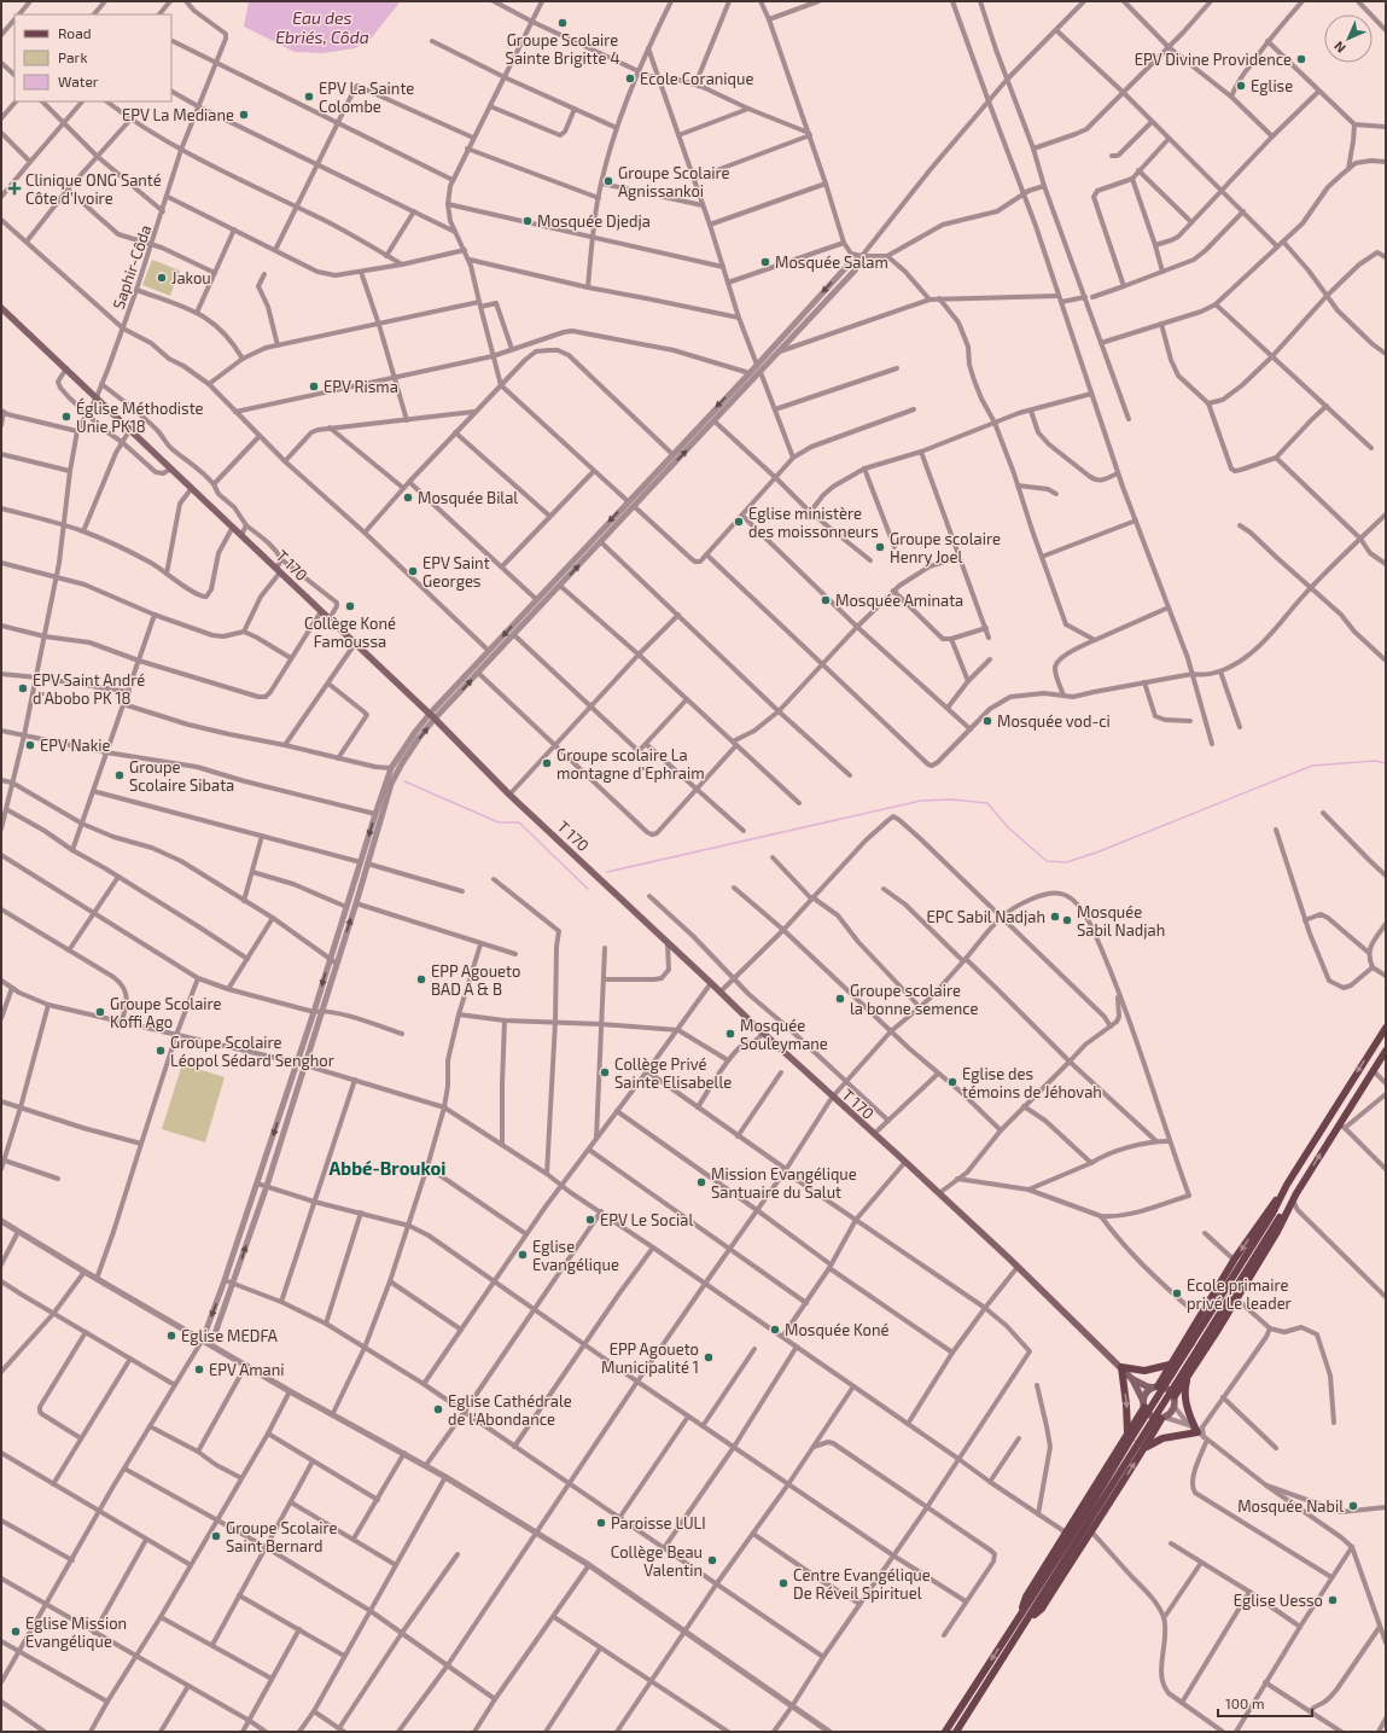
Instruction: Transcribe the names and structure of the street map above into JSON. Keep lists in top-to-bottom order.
{
  "streets": {
    "main road": ["T 170"],
    "street": ["Saphir-Côda"]
  },
  "crossings": [
    ["Saphir-Côda", "T 170"]
  ],
  "districts": ["Abbé-Broukoi"],
  "water": ["Eau des Ebriés, Côda"],
  "places": {
    "other": [
      "Groupe Scolaire Sainte Brigitte 4",
      "EPV Divine Providence",
      "Ecole Coranique",
      "Eglise",
      "EPV La Sainte Colombe",
      "EPV La Mediane",
      "Groupe Scolaire Agnissankoi",
      "Mosquée Djedja",
      "Mosquée Salam",
      "Jakou",
      "EPV Risma",
      "Église Méthodiste Unie PK18",
      "Mosquée Bilal",
      "Eglise ministère des moissonneurs",
      "Groupe scolaire Henry Joel",
      "EPV Saint Georges",
      "Mosquée Aminata",
      "Collège Koné Famoussa",
      "EPV Saint André d'Abobo PK 18",
      "Mosquée vod-ci",
      "EPV Nakie",
      "Groupe scolaire La montagne d'Ephraim",
      "Groupe Scolaire Sibata",
      "EPC Sabil Nadjah",
      "Mosquée Sabil Nadjah",
      "EPP Agoueto BAD A & B",
      "Groupe scolaire la bonne semence",
      "Groupe Scolaire Koffi Ago",
      "Mosquée Souleymane",
      "Groupe Scolaire Léopol Sédard Senghor",
      "Collège Privé Sainte Elisabelle",
      "Eglise des témoins de Jéhovah",
      "Mission Evangélique Santuaire du Salut",
      "EPV Le Social",
      "Eglise Evangélique",
      "Ecole primaire privé Le leader",
      "Mosquée Koné",
      "Eglise MEDFA",
      "EPP Agoueto Municipalité 1",
      "EPV Amani",
      "Eglise Cathédrale de l'Abondance",
      "Mosquée Nabil",
      "Paroisse LULI",
      "Groupe Scolaire Saint Bernard",
      "Collège Beau Valentin",
      "Centre Evangélique De Réveil Spirituel",
      "Eglise Uesso",
      "Eglise Mission Evangélique"
    ],
    "health": ["Clinique ONG Santé Côte d'Ivoire"]
  },
  "legend": ["Road", "Park", "Water"],
  "scale_bar": "100 m",
  "north": "bottom left"
}
